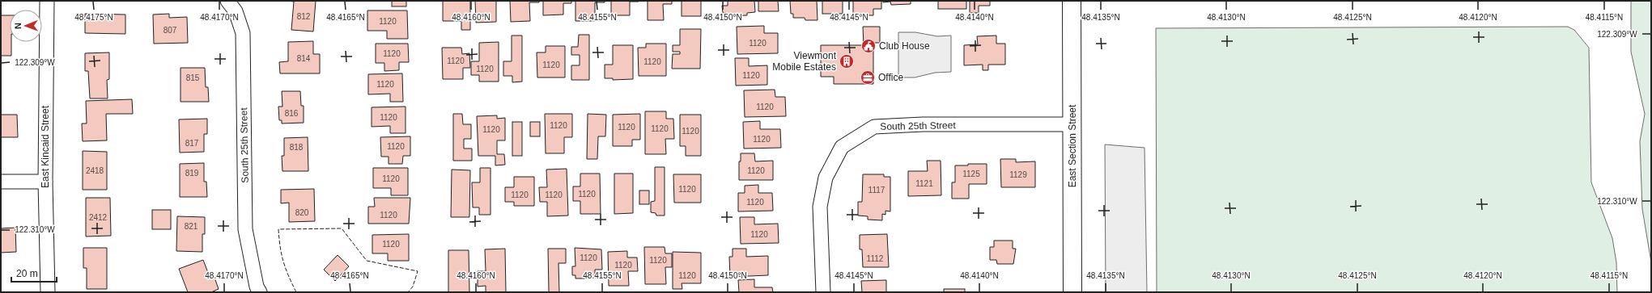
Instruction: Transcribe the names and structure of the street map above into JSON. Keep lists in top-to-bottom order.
{
  "streets": {
    "street": ["South 25th Street", "East Section Street", "East Kincaid Street"]
  },
  "crossings": [
    ["South 25th Street", "East Section Street"]
  ],
  "places": {
    "public building": ["Club House"],
    "building": ["Viewmont Mobile Estates"],
    "office": ["Office"]
  },
  "house_numbers": [
    "812",
    "1120",
    "807",
    "1120",
    "1120",
    "814",
    "1120",
    "1120",
    "1120",
    "1120",
    "1120",
    "815",
    "1120",
    "1120",
    "816",
    "1120",
    "1120",
    "1120",
    "1120",
    "1120",
    "1120",
    "1120",
    "817",
    "1120",
    "818",
    "2418",
    "1120",
    "819",
    "1125",
    "1129",
    "1120",
    "1121",
    "1120",
    "1117",
    "1120",
    "1120",
    "1120",
    "1120",
    "820",
    "1120",
    "2412",
    "821",
    "1120",
    "1120",
    "1120",
    "1112",
    "1120",
    "1120",
    "1120"
  ],
  "scale_bar": "20 m",
  "north": "left",
  "coordinates": [
    "48.4175°N",
    "48.4170°N",
    "48.4165°N",
    "48.4160°N",
    "48.4155°N",
    "48.4150°N",
    "48.4145°N",
    "48.4140°N",
    "48.4135°N",
    "48.4130°N",
    "48.4125°N",
    "48.4120°N",
    "48.4115°N",
    "122.309°W",
    "122.310°W"
  ]
}
